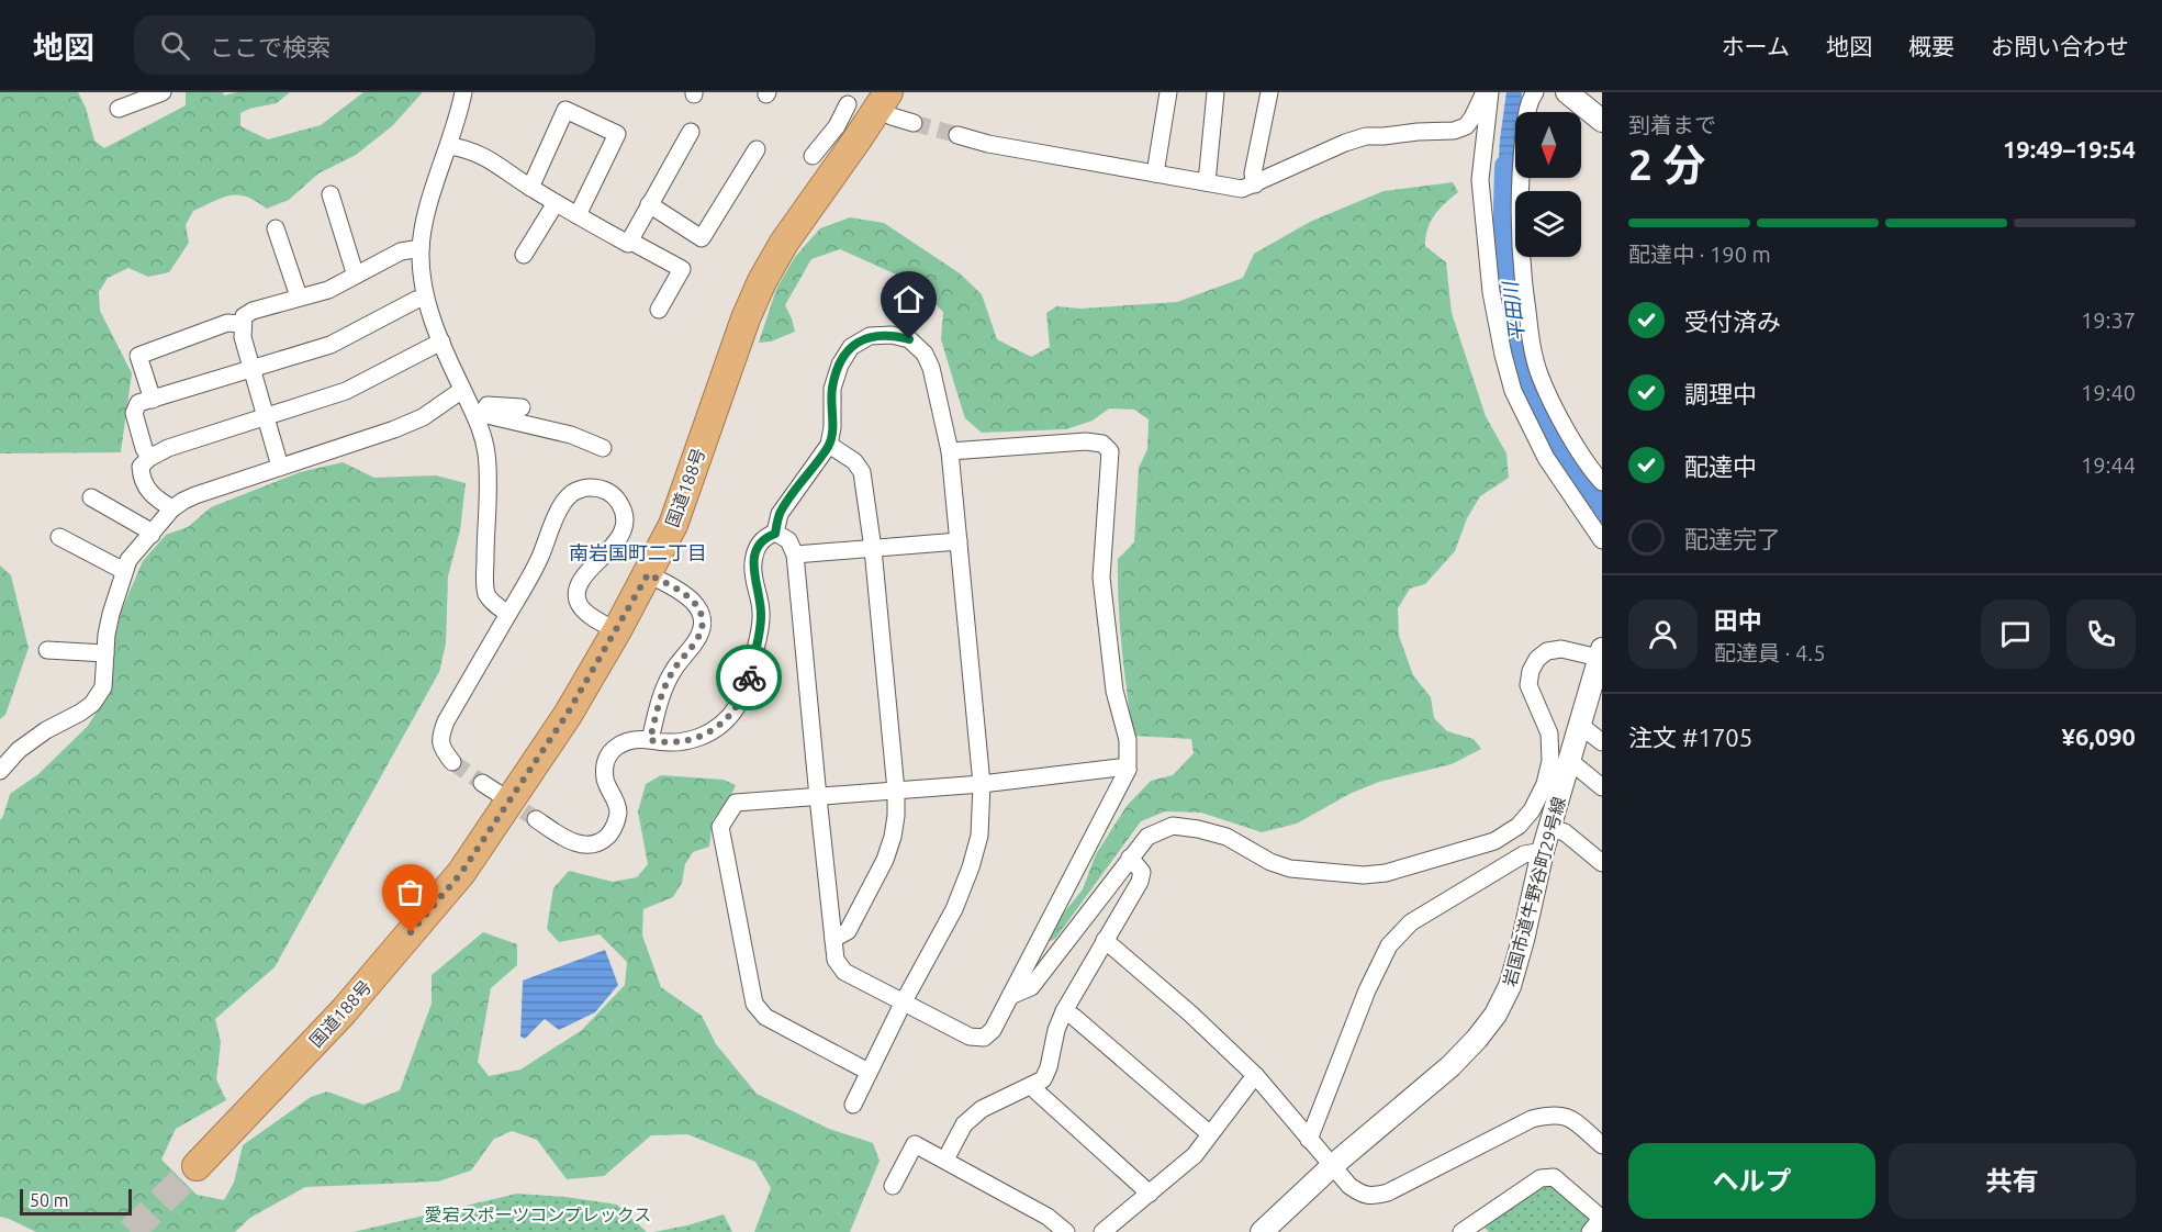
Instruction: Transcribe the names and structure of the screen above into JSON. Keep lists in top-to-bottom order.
{
  "streets": {
    "highway": ["国道188号"],
    "street": ["岩国市道牛野谷町29号線"]
  },
  "districts": ["南岩国町二丁目"],
  "water": ["平田川"],
  "parks": ["愛宕スポーツコンプレックス"],
  "scale_bar": "50 m",
  "north": "bottom",
  "page": {
    "header": "地図",
    "search": "ここで検索",
    "nav": [
      "ホーム",
      "地図",
      "概要",
      "お問い合わせ"
    ],
    "heading": ["2 分", "到着まで", "19:49–19:54"],
    "panel": [
      "田中",
      "配達員 · 4.5",
      "注文 #1705",
      "¥6,090"
    ],
    "bar": "配達中 · 190 m",
    "list": [
      ["受付済み", "19:37"],
      ["調理中", "19:40"],
      ["配達中", "19:44"],
      "配達完了"
    ],
    "buttons": ["ヘルプ", "共有"],
    "scale": "50 m"
  }
}
